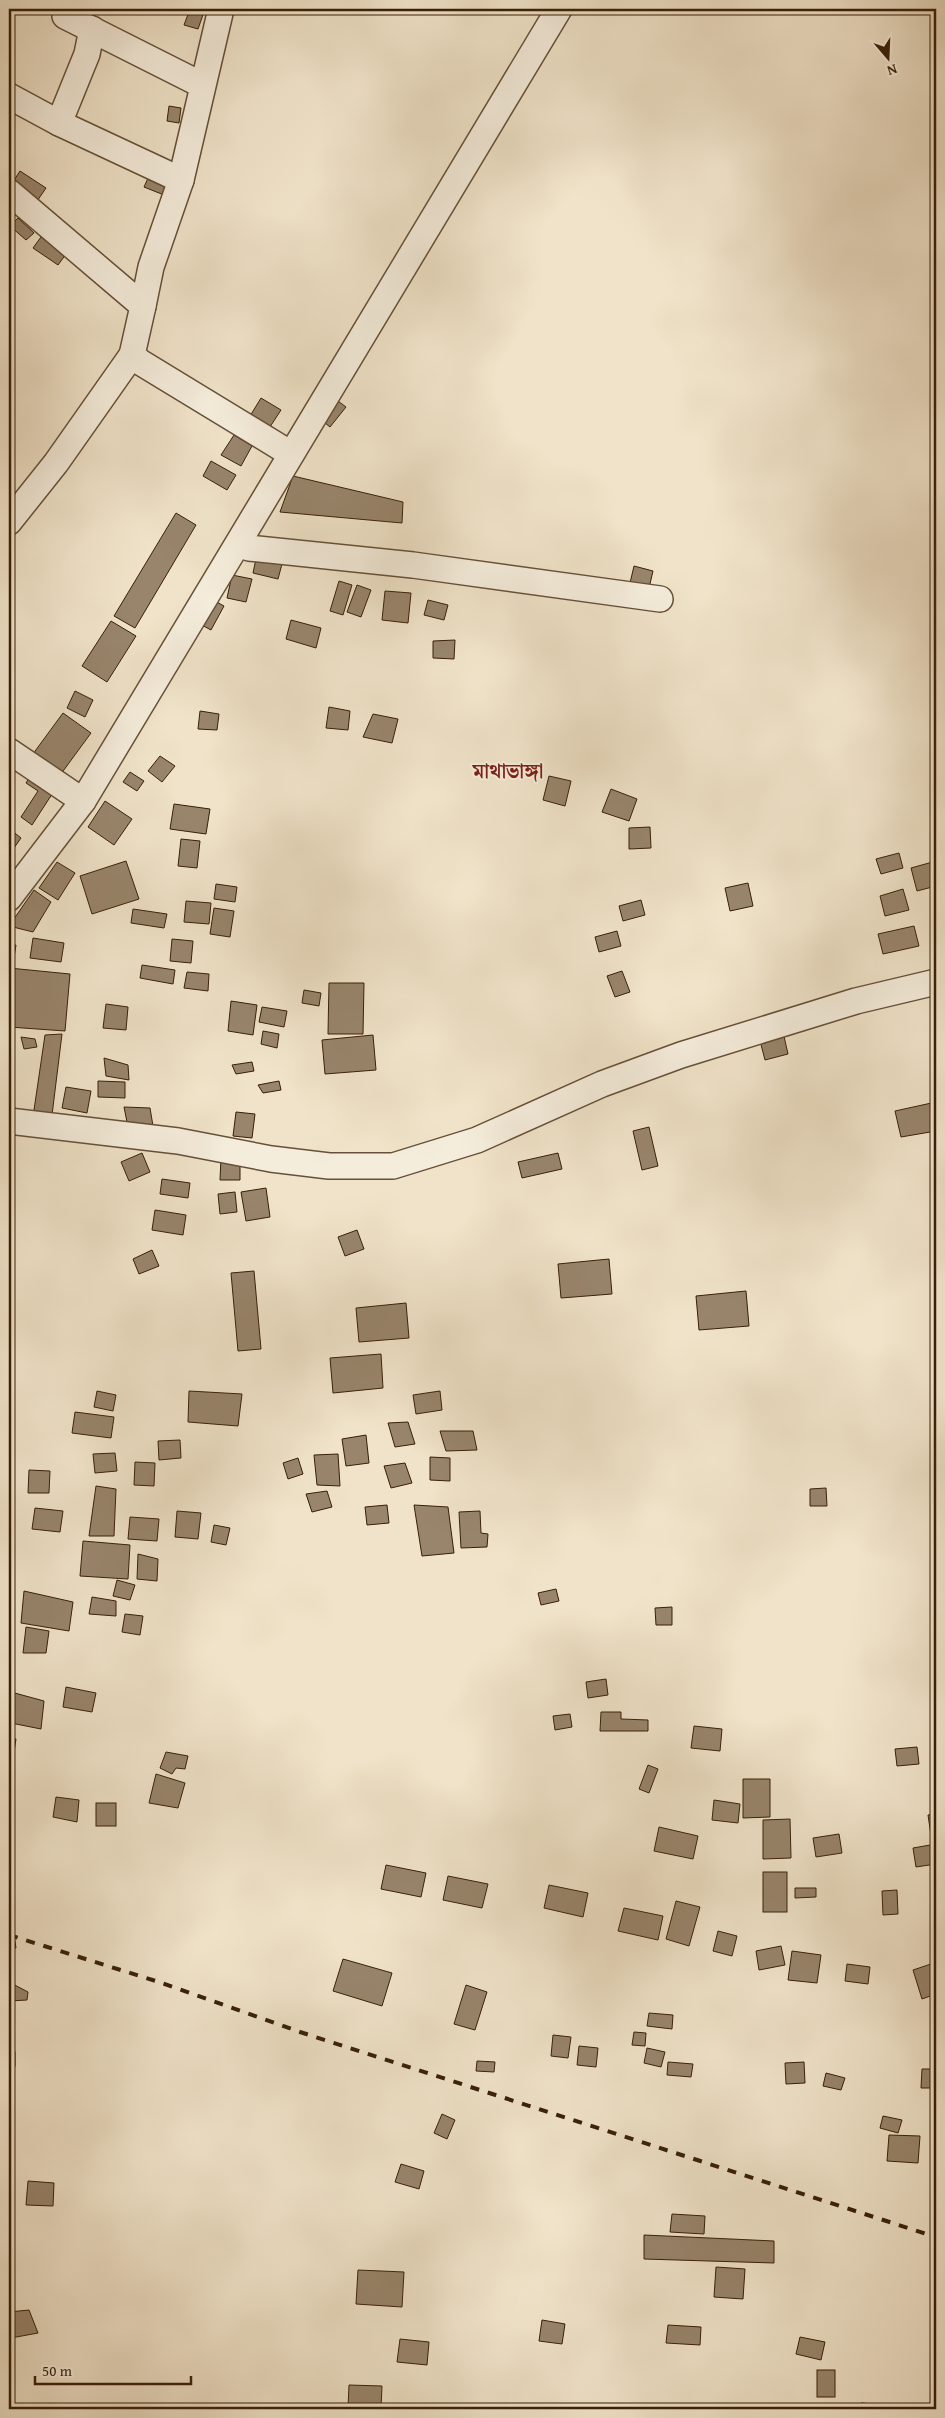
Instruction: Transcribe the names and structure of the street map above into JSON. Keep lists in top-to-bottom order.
{
  "districts": ["মাথাভাঙ্গা"],
  "scale_bar": "50 m",
  "north": "bottom"
}
